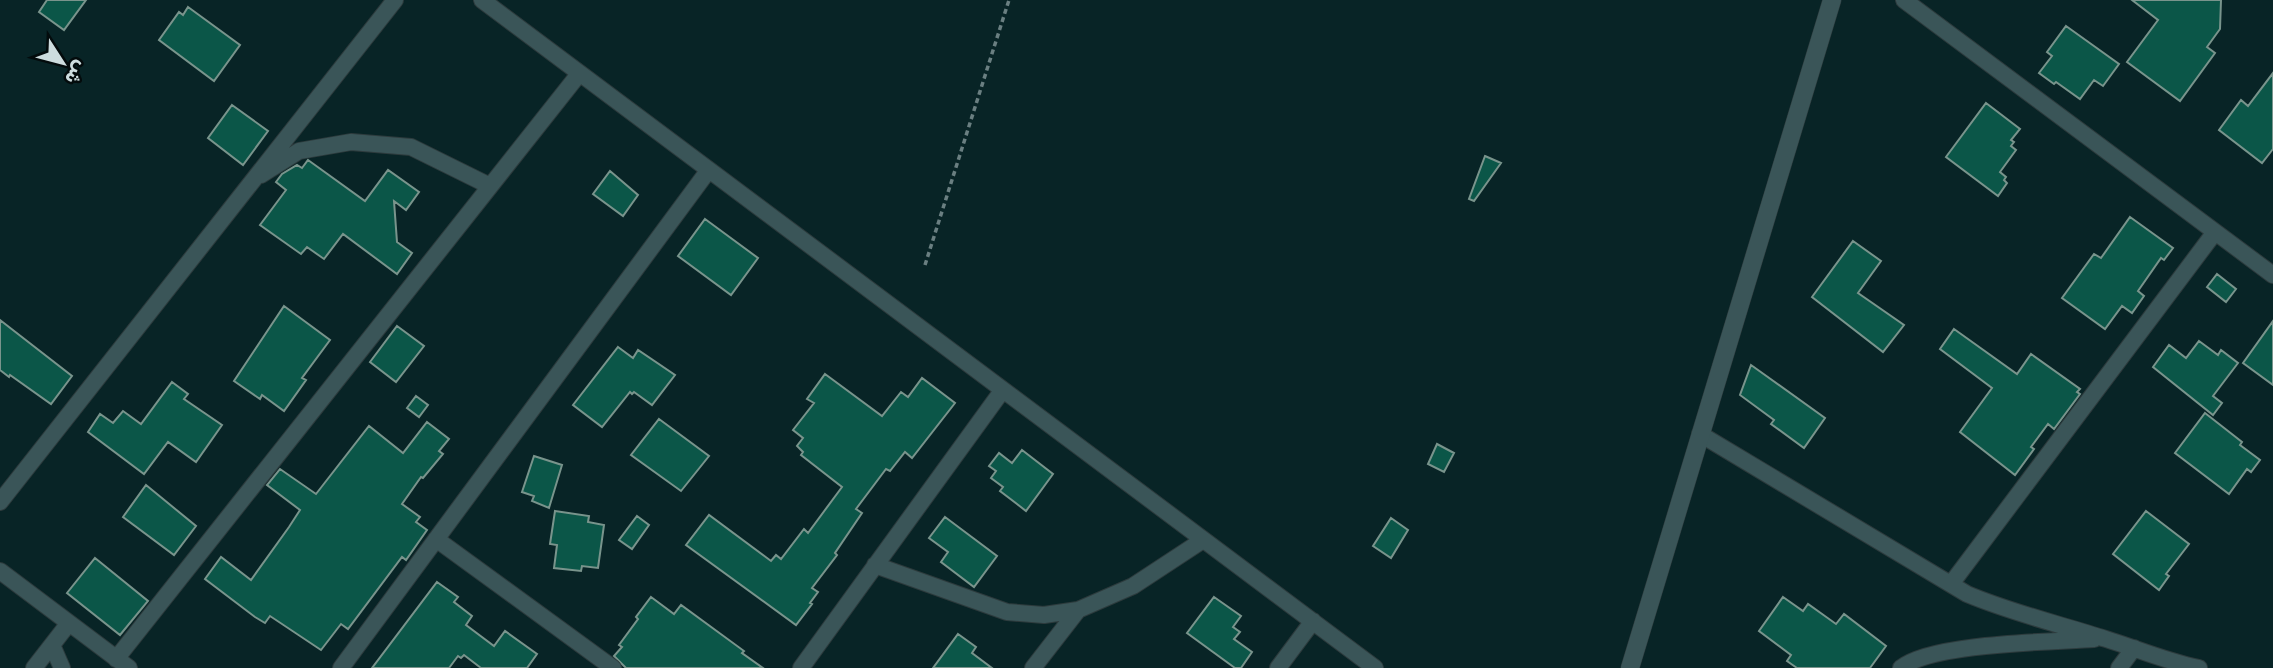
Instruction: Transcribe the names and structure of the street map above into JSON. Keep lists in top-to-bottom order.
{
  "north": "bottom right"
}
